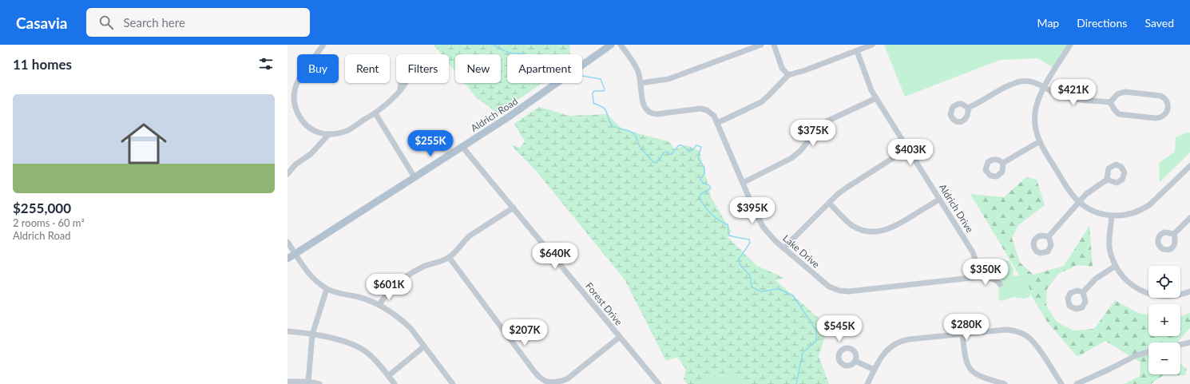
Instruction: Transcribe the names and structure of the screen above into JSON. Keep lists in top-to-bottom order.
{
  "streets": {
    "main road": ["Aldrich Road"],
    "street": ["Aldrich Drive", "Lake Drive", "Forest Drive"]
  },
  "crossings": [
    ["Aldrich Road", "Forest Drive"],
    ["Aldrich Drive", "Lake Drive"]
  ],
  "page": {
    "header": "Casavia",
    "search": "Search here",
    "nav": ["Map", "Directions", "Saved"],
    "heading": "11 homes",
    "chip": [
      "Buy",
      "Rent",
      "Filters",
      "New",
      "Apartment"
    ],
    "price": [
      "$421K",
      "$375K",
      "$255K",
      "$403K",
      "$395K",
      "$640K",
      "$350K",
      "$601K",
      "$280K",
      "$545K",
      "$207K"
    ],
    "list": [
      {
        "name": "$255,000",
        "note": "2 rooms · 60 m² · Aldrich Road"
      }
    ],
    "map_buttons": ["+", "−"]
  }
}
